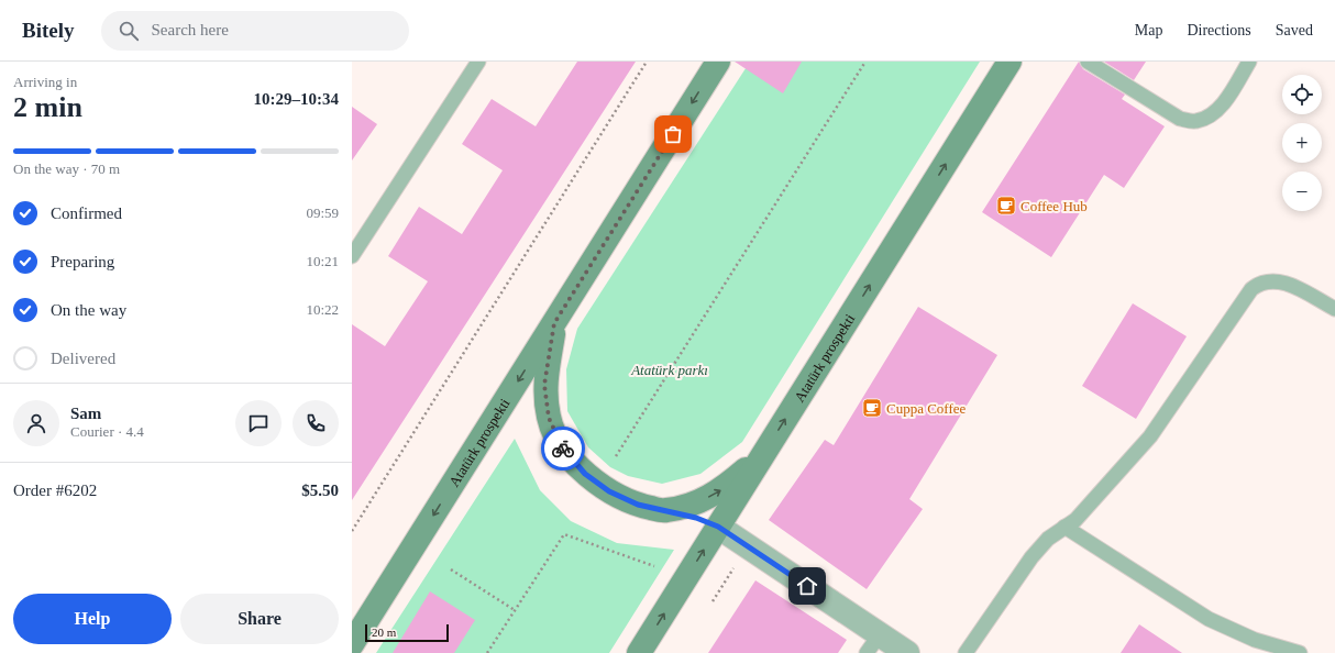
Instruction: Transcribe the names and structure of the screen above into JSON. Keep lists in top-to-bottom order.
{
  "streets": {
    "main road": ["Atatürk prospekti"]
  },
  "parks": ["Atatürk parkı"],
  "places": {
    "cafe": ["Coffee Hub", "Cuppa Coffee"]
  },
  "scale_bar": "20 m",
  "page": {
    "header": "Bitely",
    "search": "Search here",
    "nav": ["Map", "Directions", "Saved"],
    "heading": ["2 min", "Arriving in", "10:29–10:34"],
    "panel": [
      "Sam",
      "Courier · 4.4",
      "Order #6202",
      "$5.50"
    ],
    "map_buttons": ["+", "−"],
    "bar": "On the way · 70 m",
    "list": [
      ["Confirmed", "09:59"],
      ["Preparing", "10:21"],
      ["On the way", "10:22"],
      "Delivered"
    ],
    "buttons": ["Help", "Share"],
    "scale": "20 m"
  }
}
